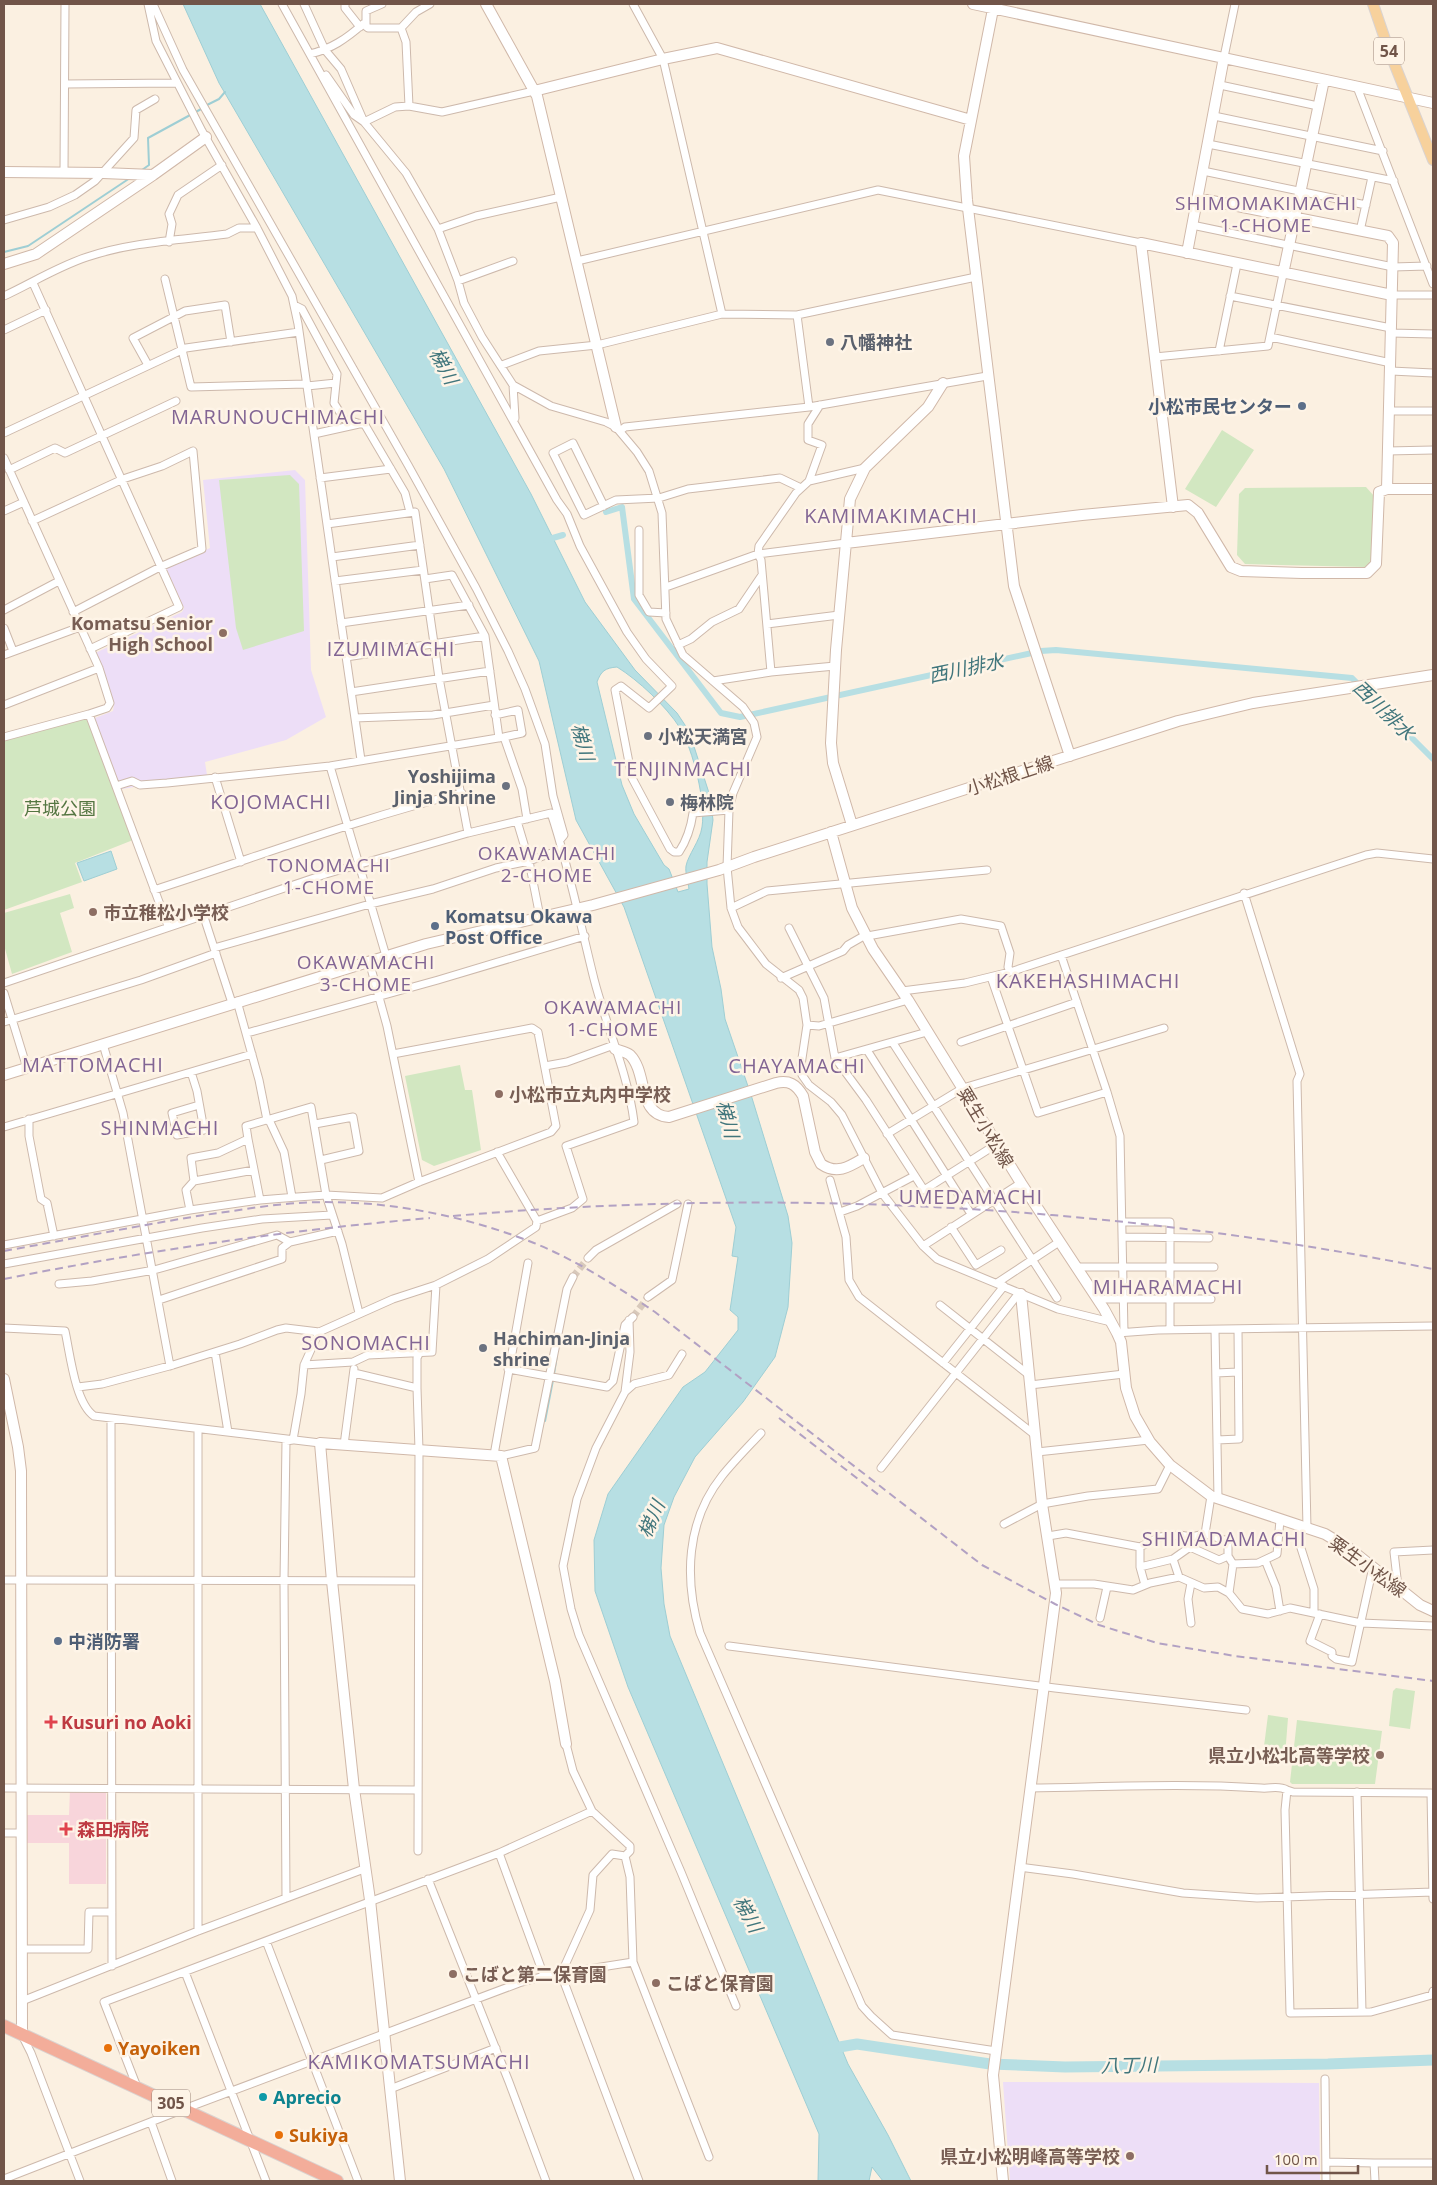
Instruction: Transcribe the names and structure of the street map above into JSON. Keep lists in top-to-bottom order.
{
  "streets": {
    "highway": ["305"],
    "main road": ["54"],
    "street": ["小松根上線", "粟生小松線"]
  },
  "crossings": [
    ["小松根上線", "粟生小松線"]
  ],
  "districts": [
    "SHIMOMAKIMACHI 1-CHOME",
    "MARUNOUCHIMACHI",
    "KAMIMAKIMACHI",
    "IZUMIMACHI",
    "TENJINMACHI",
    "KOJOMACHI",
    "OKAWAMACHI 2-CHOME",
    "TONOMACHI 1-CHOME",
    "OKAWAMACHI 3-CHOME",
    "KAKEHASHIMACHI",
    "OKAWAMACHI 1-CHOME",
    "MATTOMACHI",
    "CHAYAMACHI",
    "SHINMACHI",
    "UMEDAMACHI",
    "MIHARAMACHI",
    "SONOMACHI",
    "SHIMADAMACHI",
    "KAMIKOMATSUMACHI"
  ],
  "water": ["梯川", "西川排水", "八丁川"],
  "parks": ["芦城公園"],
  "places": {
    "other": [
      "八幡神社",
      "小松市民センター",
      "Komatsu Senior High School",
      "小松天満宮",
      "Yoshijima Jinja Shrine",
      "梅林院",
      "市立稚松小学校",
      "Komatsu Okawa Post Office",
      "小松市立丸内中学校",
      "Hachiman-Jinja shrine",
      "中消防署",
      "県立小松北高等学校",
      "こばと第二保育園",
      "こばと保育園",
      "Yayoiken",
      "Aprecio",
      "Sukiya",
      "県立小松明峰高等学校"
    ],
    "health": ["Kusuri no Aoki", "森田病院"]
  },
  "scale_bar": "100 m"
}
